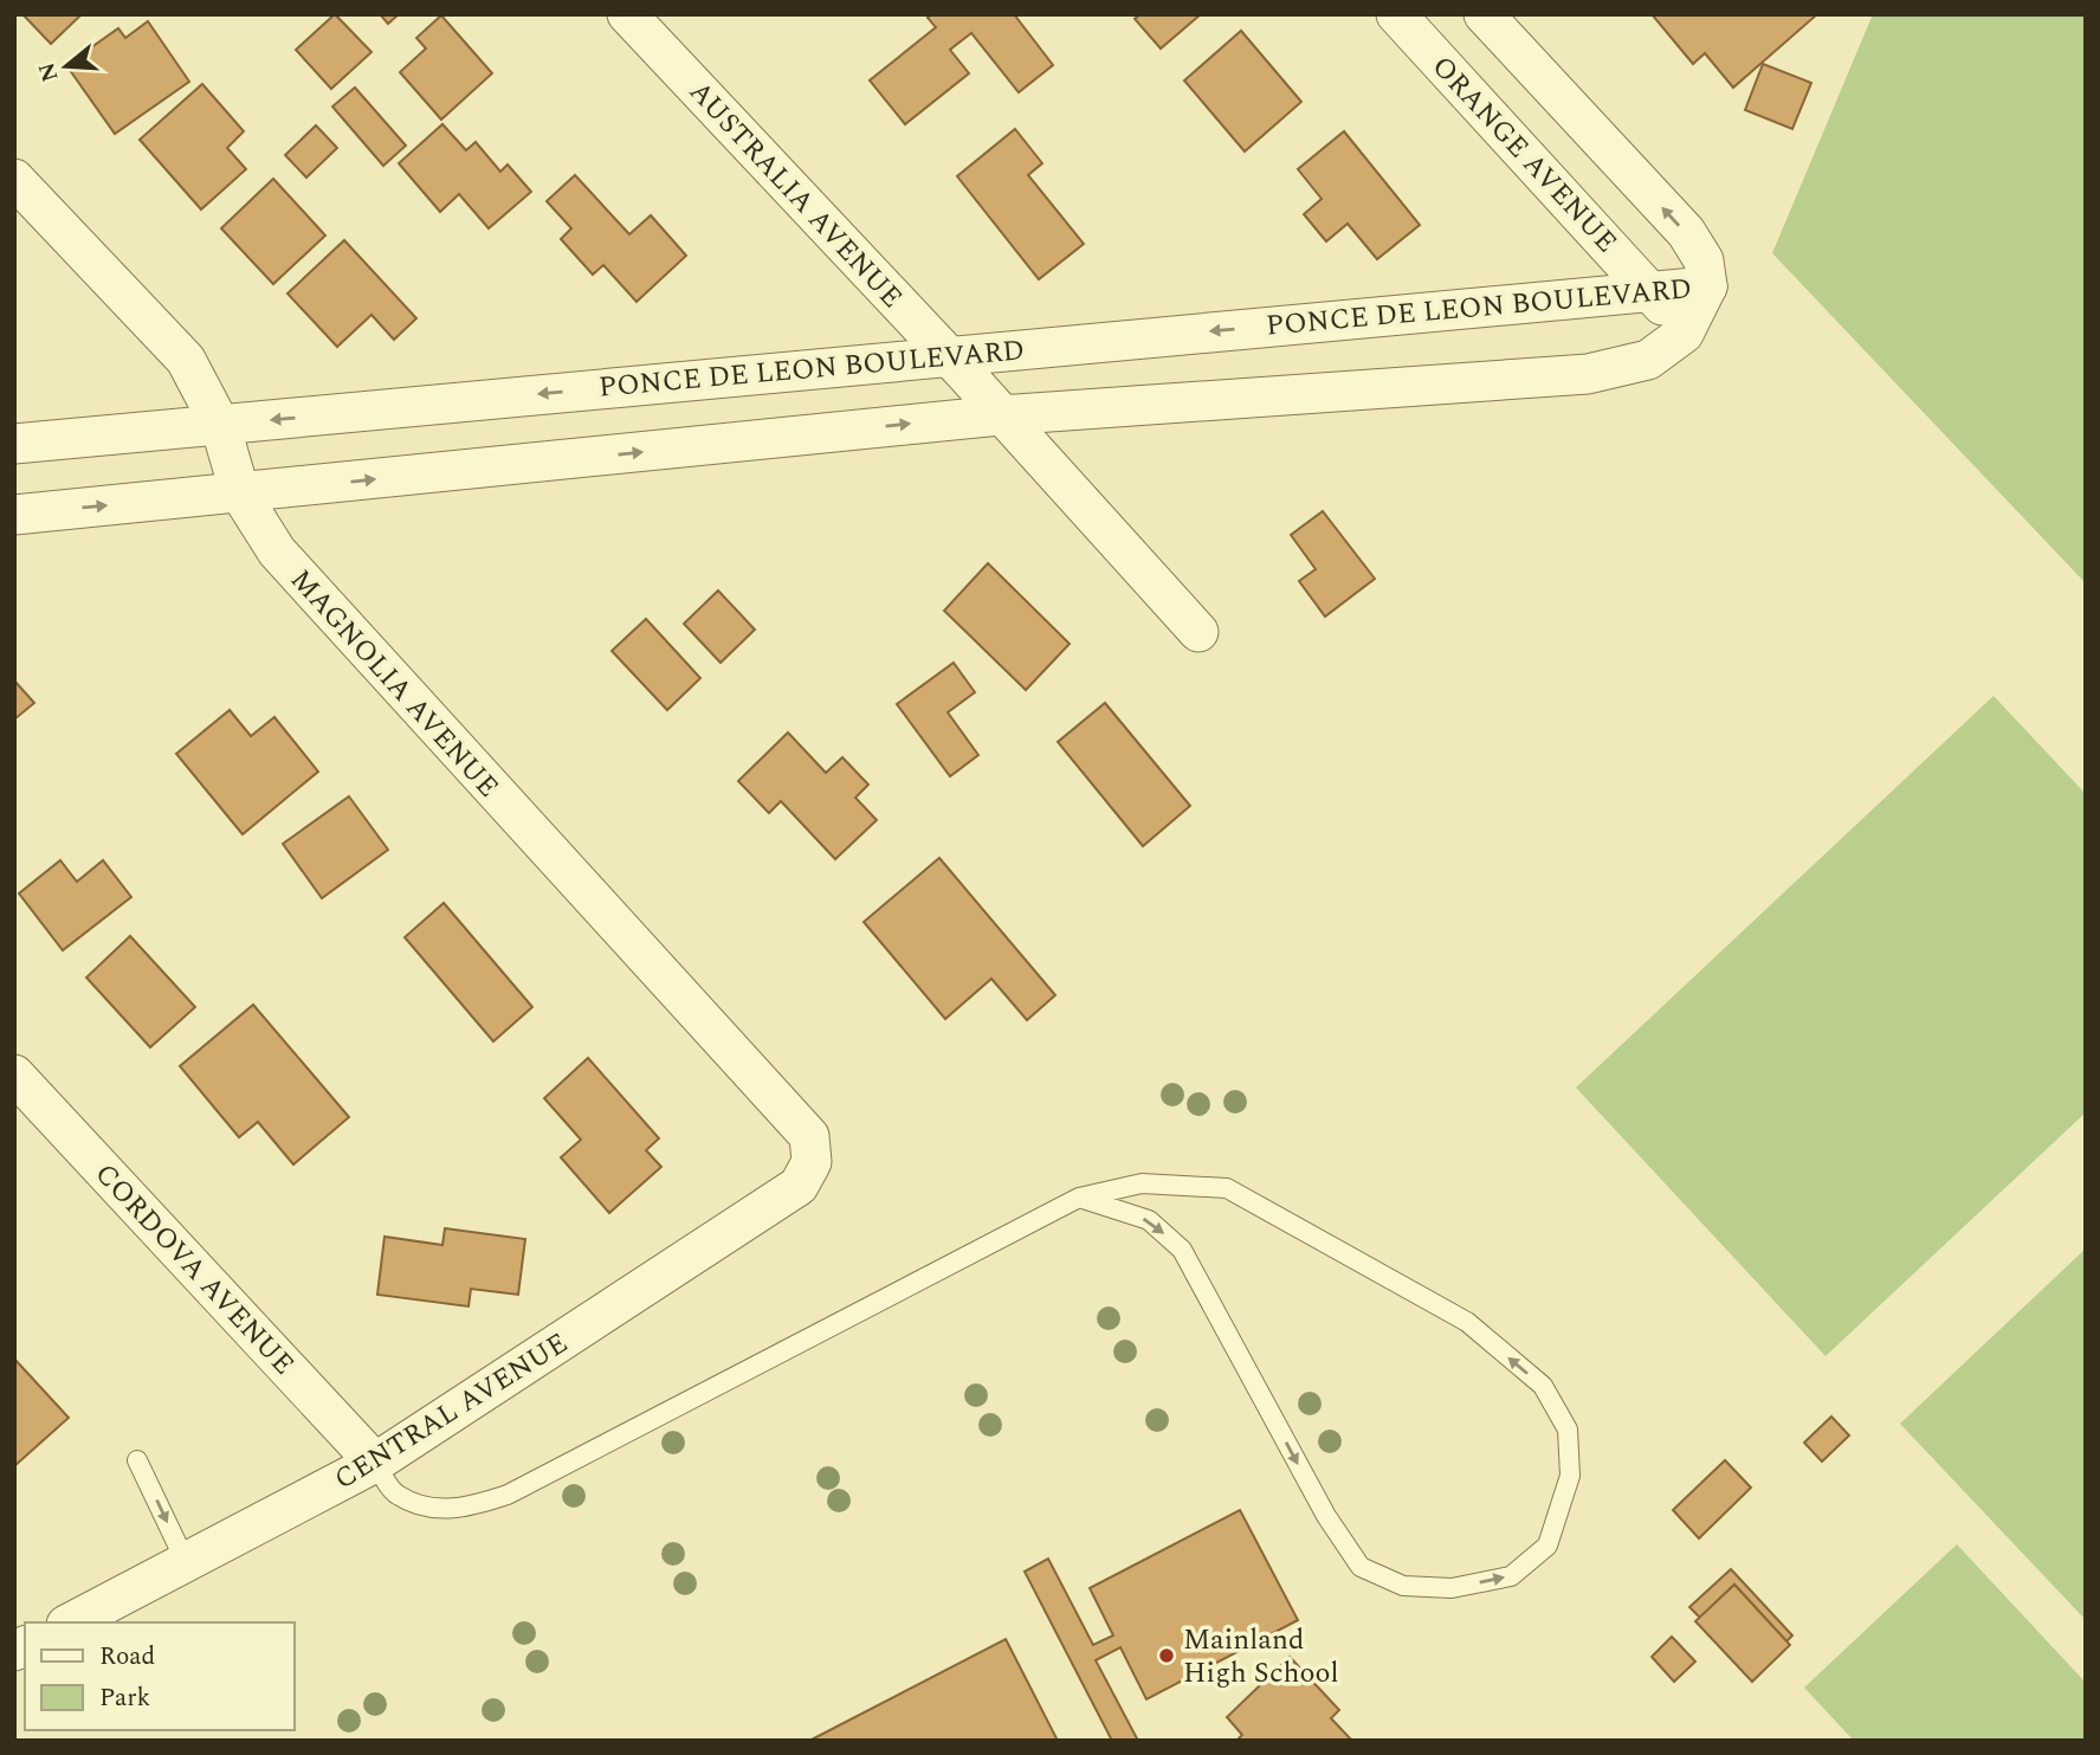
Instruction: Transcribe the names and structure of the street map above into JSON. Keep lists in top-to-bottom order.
{
  "streets": {
    "street": [
      "ORANGE AVENUE",
      "AUSTRALIA AVENUE",
      "PONCE DE LEON BOULEVARD",
      "MAGNOLIA AVENUE",
      "CORDOVA AVENUE",
      "CENTRAL AVENUE"
    ]
  },
  "crossings": [
    ["ORANGE AVENUE", "PONCE DE LEON BOULEVARD"],
    ["AUSTRALIA AVENUE", "PONCE DE LEON BOULEVARD"],
    ["PONCE DE LEON BOULEVARD", "MAGNOLIA AVENUE"],
    ["MAGNOLIA AVENUE", "CENTRAL AVENUE"],
    ["CORDOVA AVENUE", "CENTRAL AVENUE"]
  ],
  "places": ["Mainland High School"],
  "legend": ["Road", "Park"],
  "north": "left"
}
